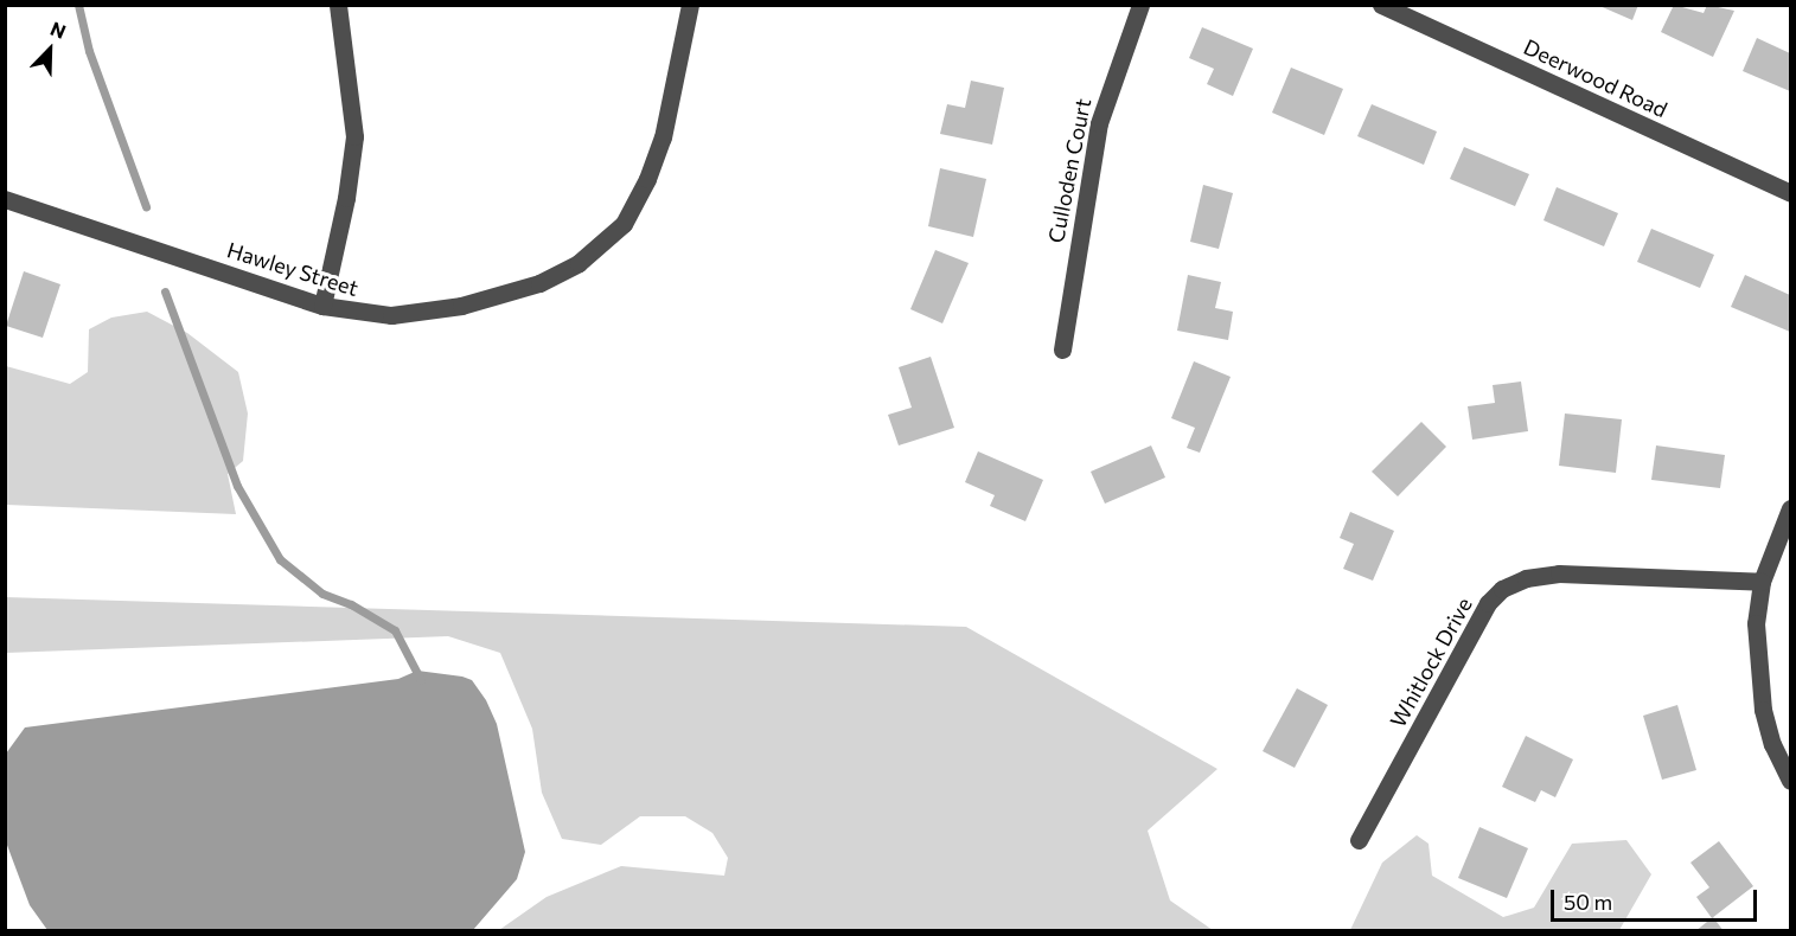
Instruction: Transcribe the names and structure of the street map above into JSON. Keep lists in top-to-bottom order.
{
  "streets": {
    "street": [
      "Deerwood Road",
      "Culloden Court",
      "Hawley Street",
      "Whitlock Drive"
    ]
  },
  "scale_bar": "50 m",
  "north": "top right"
}
